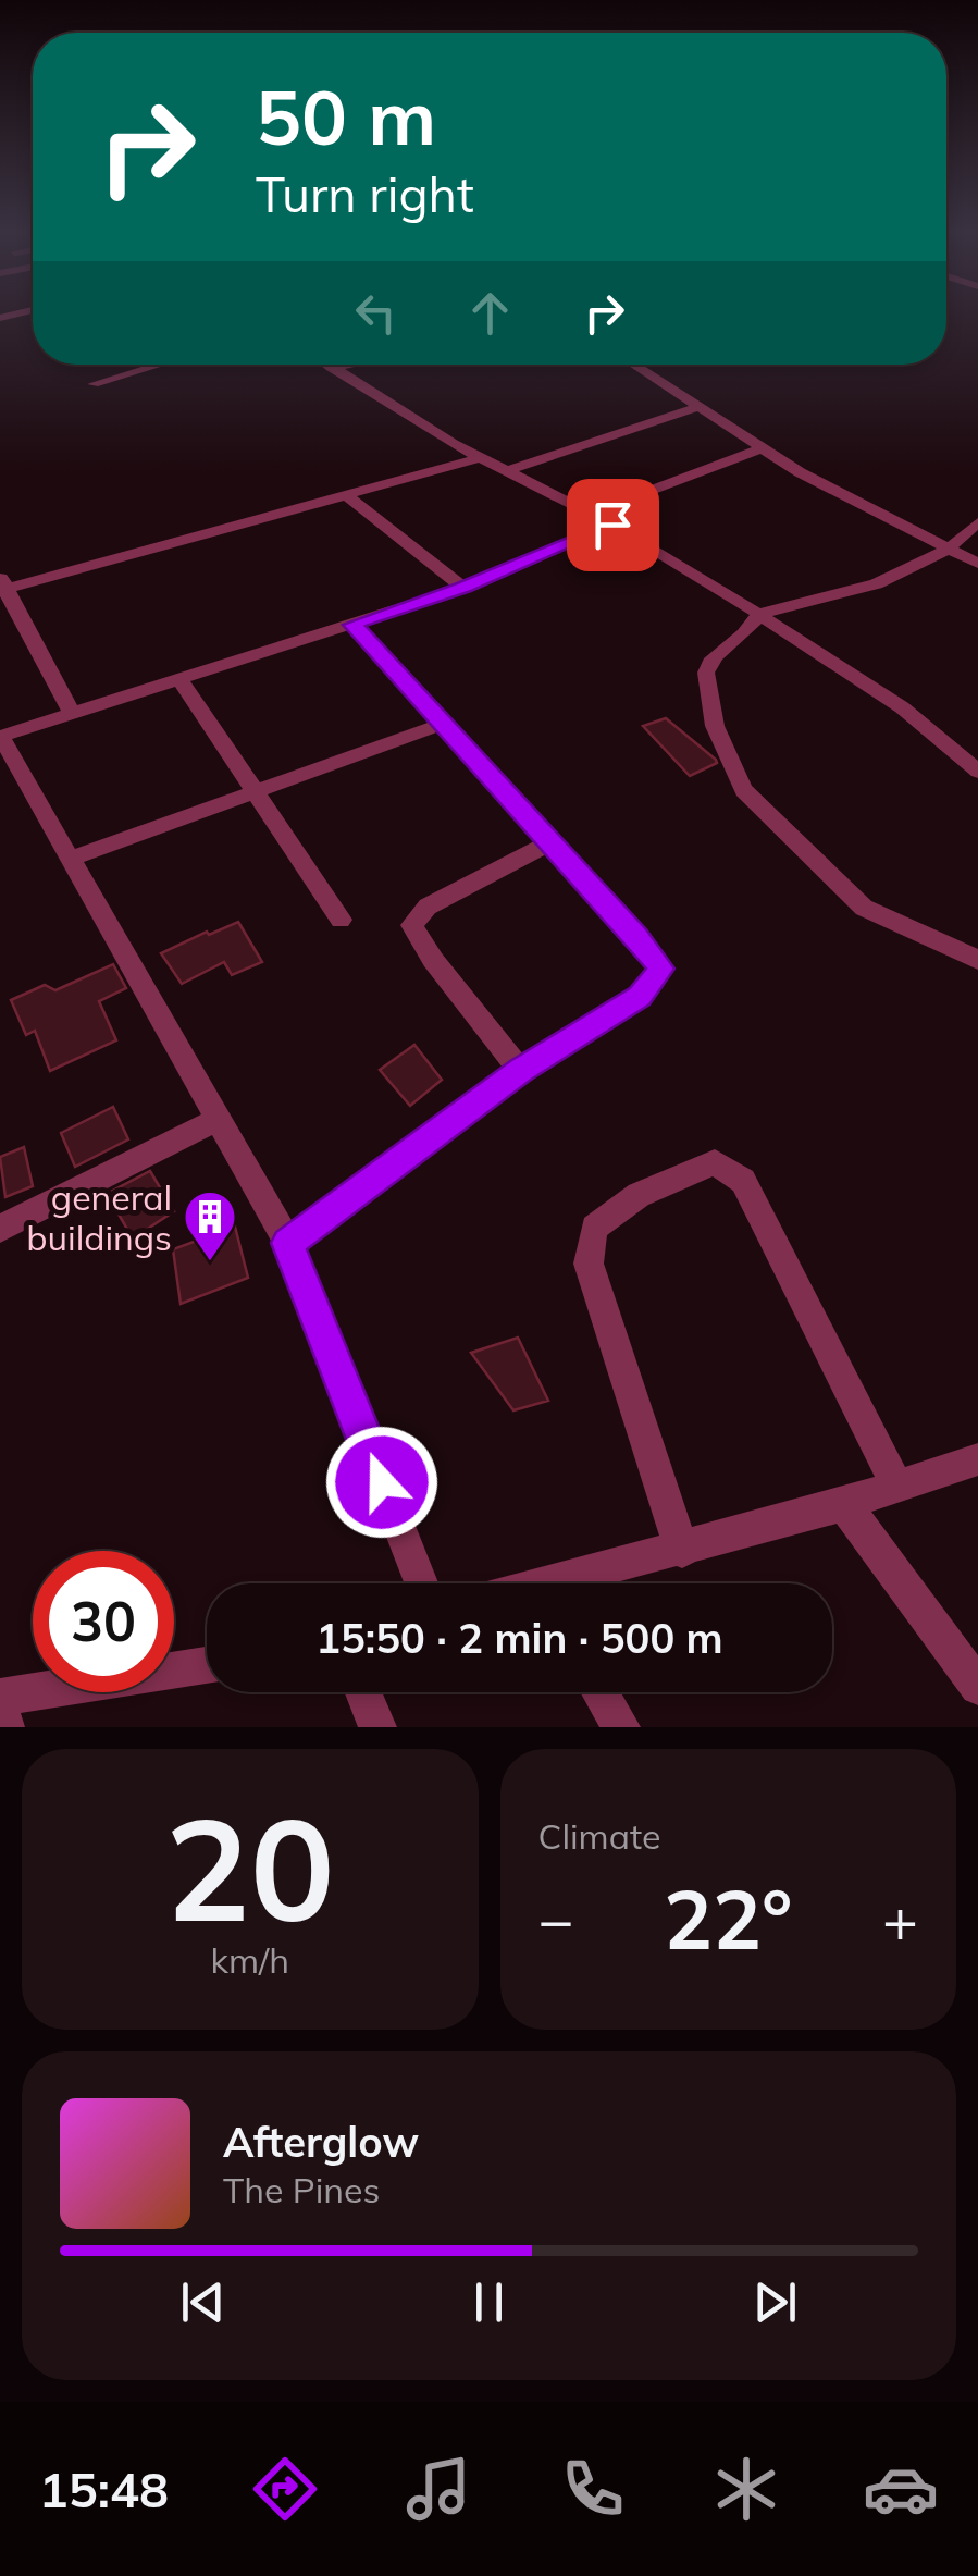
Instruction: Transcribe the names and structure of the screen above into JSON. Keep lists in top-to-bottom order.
{
  "places": {
    "building": ["general buildings"]
  },
  "page": {
    "turn": ["50 m", "Turn right"],
    "limit": "30",
    "trip": "15:50 · 2 min · 500 m",
    "tile": [
      ["20", "km/h"],
      "Climate"
    ],
    "heat": ["−", "22°", "+"],
    "song": ["Afterglow", "The Pines"],
    "tabs": "15:48"
  }
}
